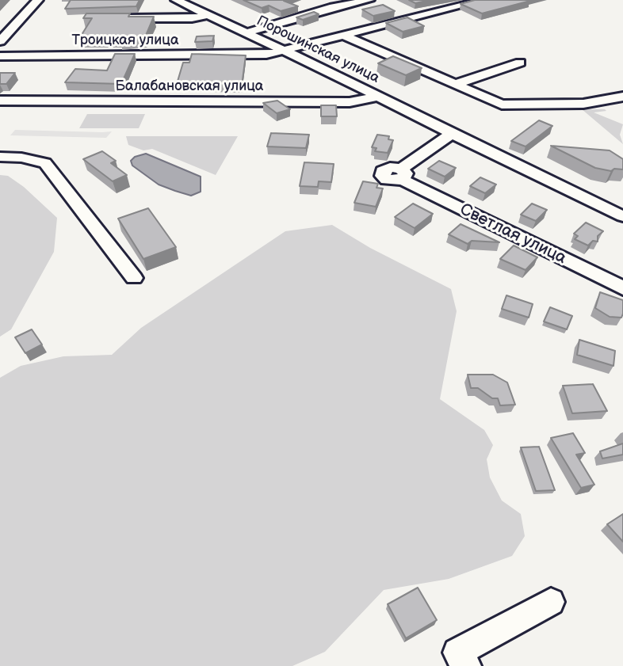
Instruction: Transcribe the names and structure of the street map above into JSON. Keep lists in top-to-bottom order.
{
  "streets": {
    "street": [
      "Троицкая улица",
      "Порошинская улица",
      "Балабановская улица",
      "Светлая улица"
    ]
  },
  "crossings": [
    ["Троицкая улица", "Порошинская улица"],
    ["Порошинская улица", "Балабановская улица"],
    ["Порошинская улица", "Светлая улица"]
  ]
}
